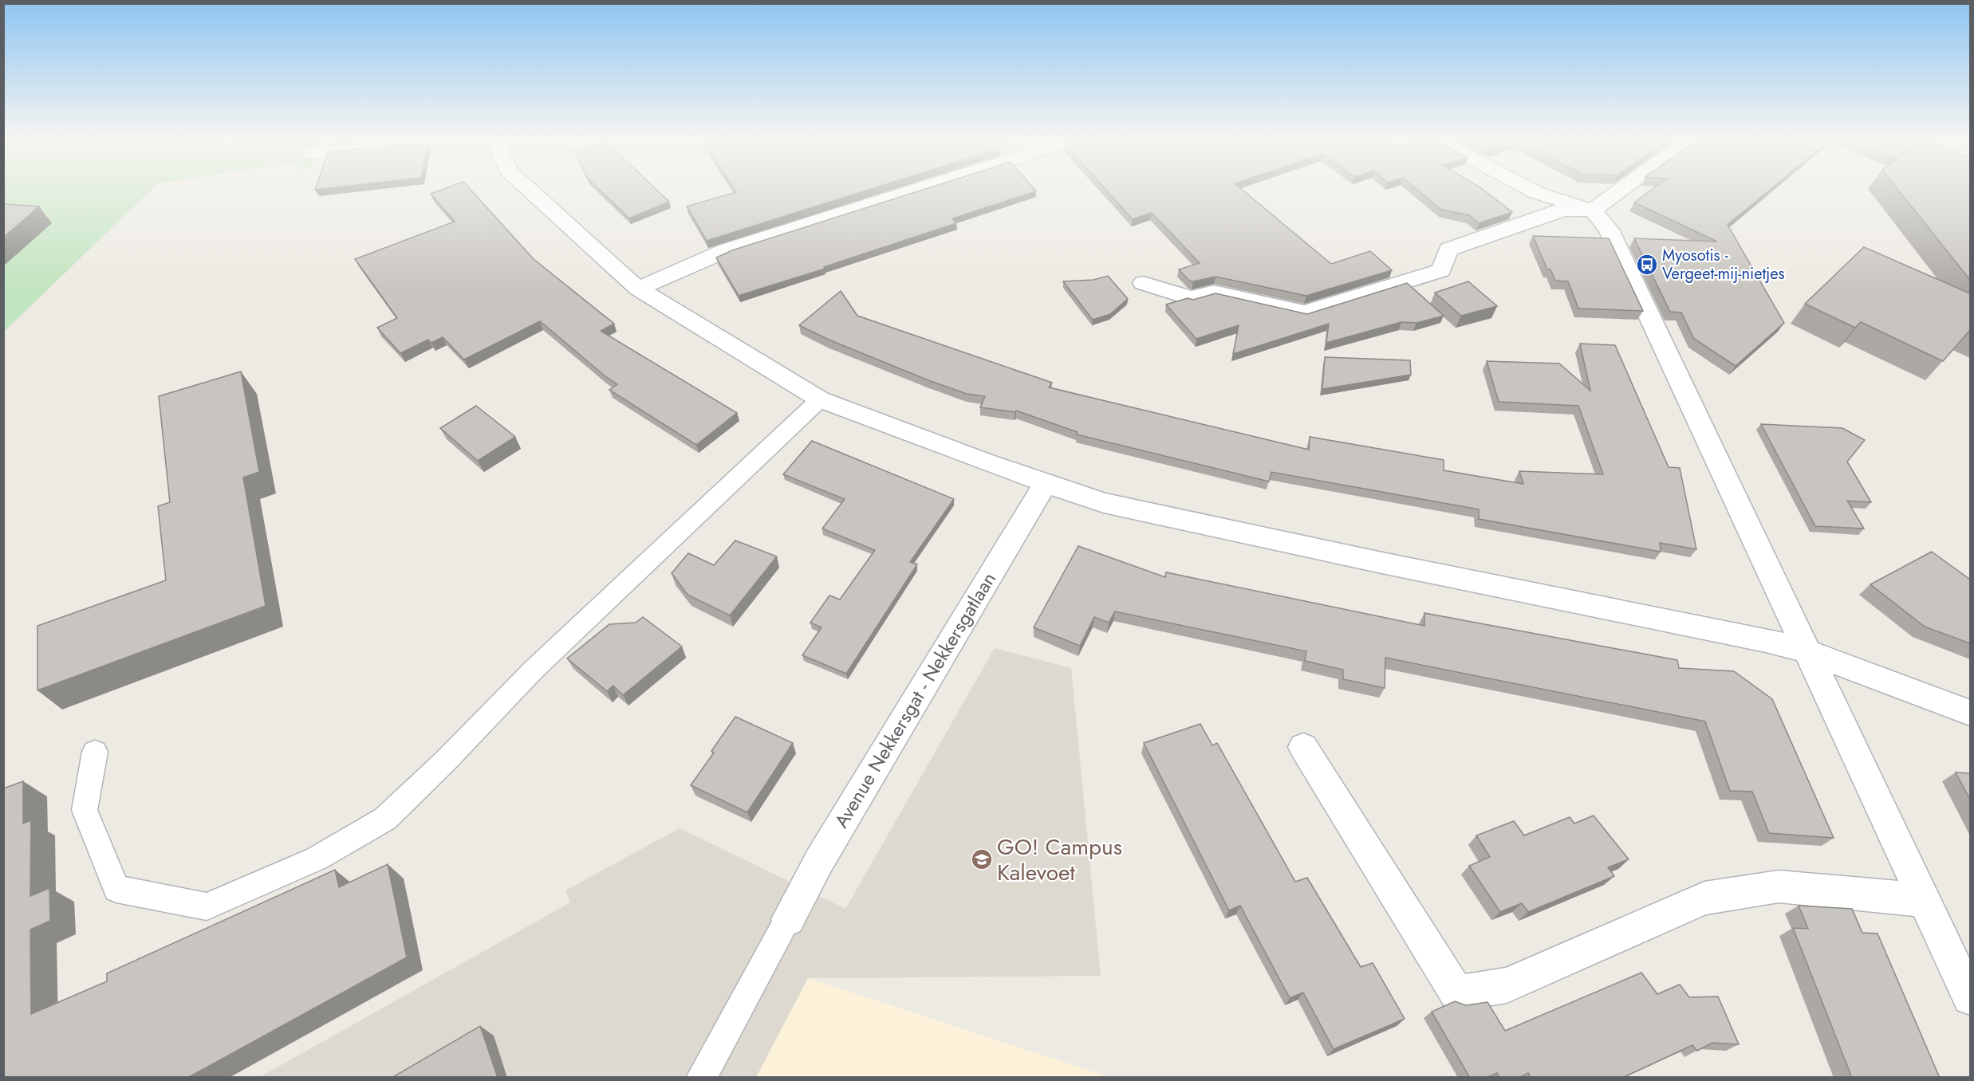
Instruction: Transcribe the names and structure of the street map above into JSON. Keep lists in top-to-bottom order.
{
  "streets": {
    "street": ["Avenue Nekkersgat - Nekkersgatlaan"]
  },
  "places": {
    "bus stop": ["Myosotis - Vergeet-mij-nietjes"],
    "school or university": ["GO! Campus Kalevoet"]
  }
}
